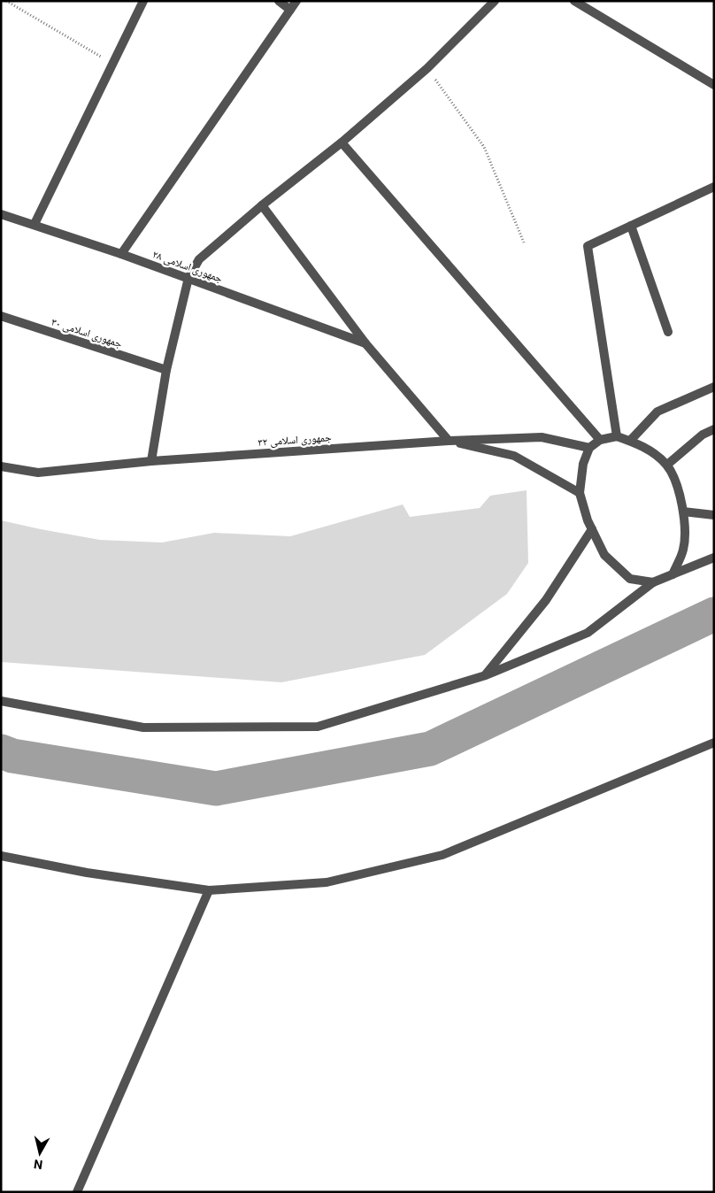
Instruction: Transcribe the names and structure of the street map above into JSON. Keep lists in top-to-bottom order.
{
  "streets": {
    "street": ["جمهوری اسلامی ۲۸", "جمهوری اسلامی ۳۰", "جمهوری اسلامی ۳۲"]
  },
  "north": "bottom"
}
